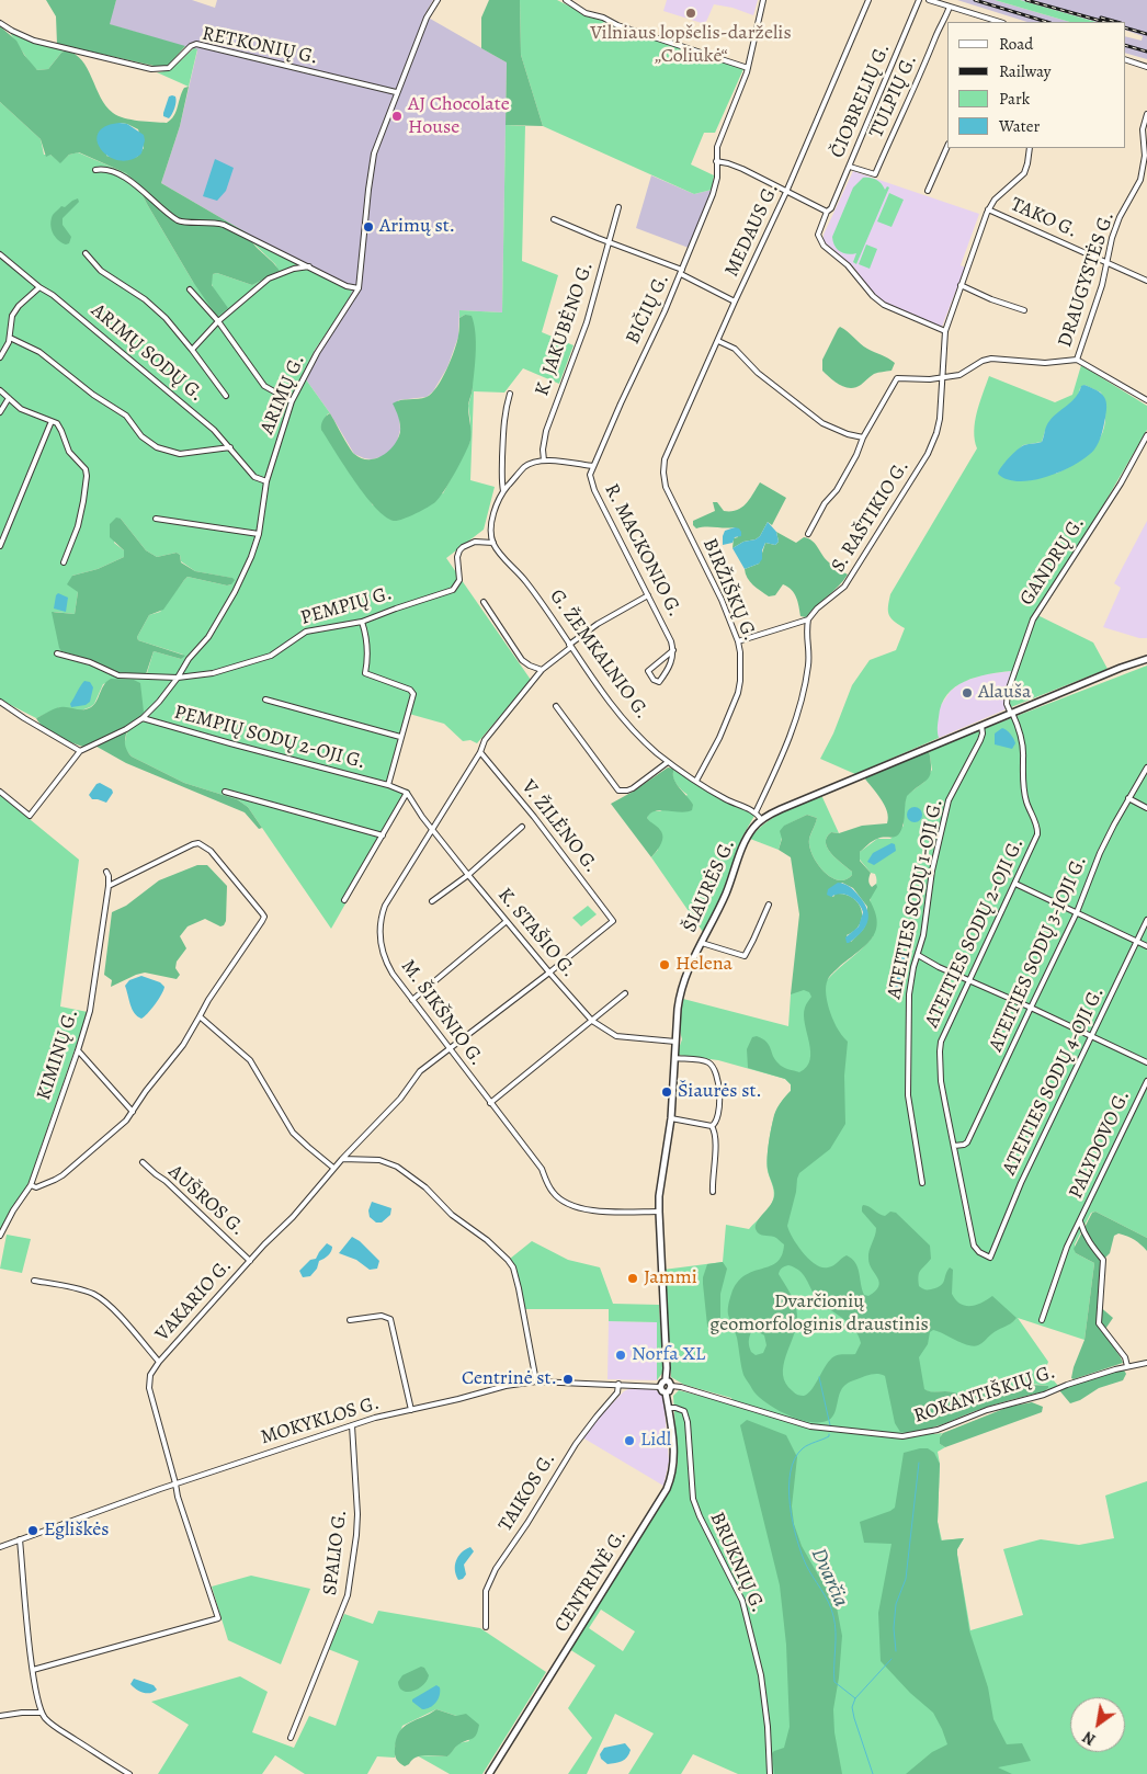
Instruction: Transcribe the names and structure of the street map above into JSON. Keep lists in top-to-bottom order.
{
  "streets": {
    "main road": ["ŠIAURĖS G.", "CENTRINĖ G."],
    "street": [
      "RETKONIŲ G.",
      "TULPIŲ G.",
      "ČIOBRELIŲ G.",
      "TAKO G.",
      "MEDAUS G.",
      "DRAUGYSTĖS G.",
      "BIČIŲ G.",
      "K. JAKUBĖNO G.",
      "ARIMŲ SODŲ G.",
      "ARIMŲ G.",
      "S. RAŠTIKIO G.",
      "R. MACKONIO G.",
      "GANDRŲ G.",
      "BIRŽIŠKŲ G.",
      "PEMPIŲ G.",
      "G. ŽEMKALNIO G.",
      "PEMPIŲ SODŲ 2-OJI G.",
      "V. ŽILĖNO G.",
      "ATEITIES SODŲ 1-OJI G.",
      "K. STAŠIO G.",
      "ATEITIES SODŲ 2-OJI G.",
      "ATEITIES SODŲ 3-IOJI G.",
      "M. ŠIKŠNIO G.",
      "KIMINŲ G.",
      "ATEITIES SODŲ 4-OJI G.",
      "PALYDOVO G.",
      "AUŠROS G.",
      "VAKARIO G.",
      "ROKANTIŠKIŲ G.",
      "MOKYKLOS G.",
      "TAIKOS G.",
      "SPALIO G.",
      "BRUKNIŲ G."
    ]
  },
  "crossings": [
    ["RETKONIŲ G.", "ARIMŲ G."],
    ["TULPIŲ G.", "ČIOBRELIŲ G."],
    ["ČIOBRELIŲ G.", "S. RAŠTIKIO G."],
    ["TAKO G.", "DRAUGYSTĖS G."],
    ["TAKO G.", "S. RAŠTIKIO G."],
    ["MEDAUS G.", "BIRŽIŠKŲ G."],
    ["BIČIŲ G.", "R. MACKONIO G."],
    ["ARIMŲ SODŲ G.", "ARIMŲ G."],
    ["ARIMŲ G.", "PEMPIŲ G."],
    ["ARIMŲ G.", "PEMPIŲ SODŲ 2-OJI G."],
    ["S. RAŠTIKIO G.", "BIRŽIŠKŲ G."],
    ["R. MACKONIO G.", "M. ŠIKŠNIO G."],
    ["GANDRŲ G.", "ŠIAURĖS G."],
    ["GANDRŲ G.", "ATEITIES SODŲ 2-OJI G."],
    ["BIRŽIŠKŲ G.", "G. ŽEMKALNIO G."],
    ["PEMPIŲ G.", "G. ŽEMKALNIO G."],
    ["G. ŽEMKALNIO G.", "M. ŠIKŠNIO G."],
    ["PEMPIŲ SODŲ 2-OJI G.", "K. STAŠIO G."],
    ["V. ŽILĖNO G.", "K. STAŠIO G."],
    ["V. ŽILĖNO G.", "M. ŠIKŠNIO G."],
    ["ŠIAURĖS G.", "ATEITIES SODŲ 1-OJI G."],
    ["ŠIAURĖS G.", "K. STAŠIO G."],
    ["ŠIAURĖS G.", "ATEITIES SODŲ 2-OJI G."],
    ["ŠIAURĖS G.", "M. ŠIKŠNIO G."],
    ["ŠIAURĖS G.", "ROKANTIŠKIŲ G."],
    ["ŠIAURĖS G.", "MOKYKLOS G."],
    ["ŠIAURĖS G.", "CENTRINĖ G."],
    ["K. STAŠIO G.", "M. ŠIKŠNIO G."],
    ["ATEITIES SODŲ 2-OJI G.", "ATEITIES SODŲ 3-IOJI G."],
    ["ATEITIES SODŲ 2-OJI G.", "ATEITIES SODŲ 4-OJI G."],
    ["M. ŠIKŠNIO G.", "VAKARIO G."],
    ["PALYDOVO G.", "ROKANTIŠKIŲ G."],
    ["AUŠROS G.", "VAKARIO G."],
    ["VAKARIO G.", "MOKYKLOS G."],
    ["ROKANTIŠKIŲ G.", "MOKYKLOS G."],
    ["ROKANTIŠKIŲ G.", "CENTRINĖ G."],
    ["MOKYKLOS G.", "TAIKOS G."],
    ["MOKYKLOS G.", "SPALIO G."],
    ["MOKYKLOS G.", "CENTRINĖ G."],
    ["BRUKNIŲ G.", "CENTRINĖ G."]
  ],
  "water": ["Dvarčia"],
  "parks": ["Dvarčionių geomorfologinis draustinis"],
  "places": [
    "Vilniaus lopšelis-darželis „Coliukė“",
    "AJ Chocolate House",
    "Arimų st.",
    "Alauša",
    "Helena",
    "Šiaurės st.",
    "Jammi",
    "Norfa XL",
    "Centrinė st.",
    "Lidl",
    "Egliškės"
  ],
  "legend": [
    "Road",
    "Railway",
    "Park",
    "Water"
  ],
  "north": "bottom left"
}
